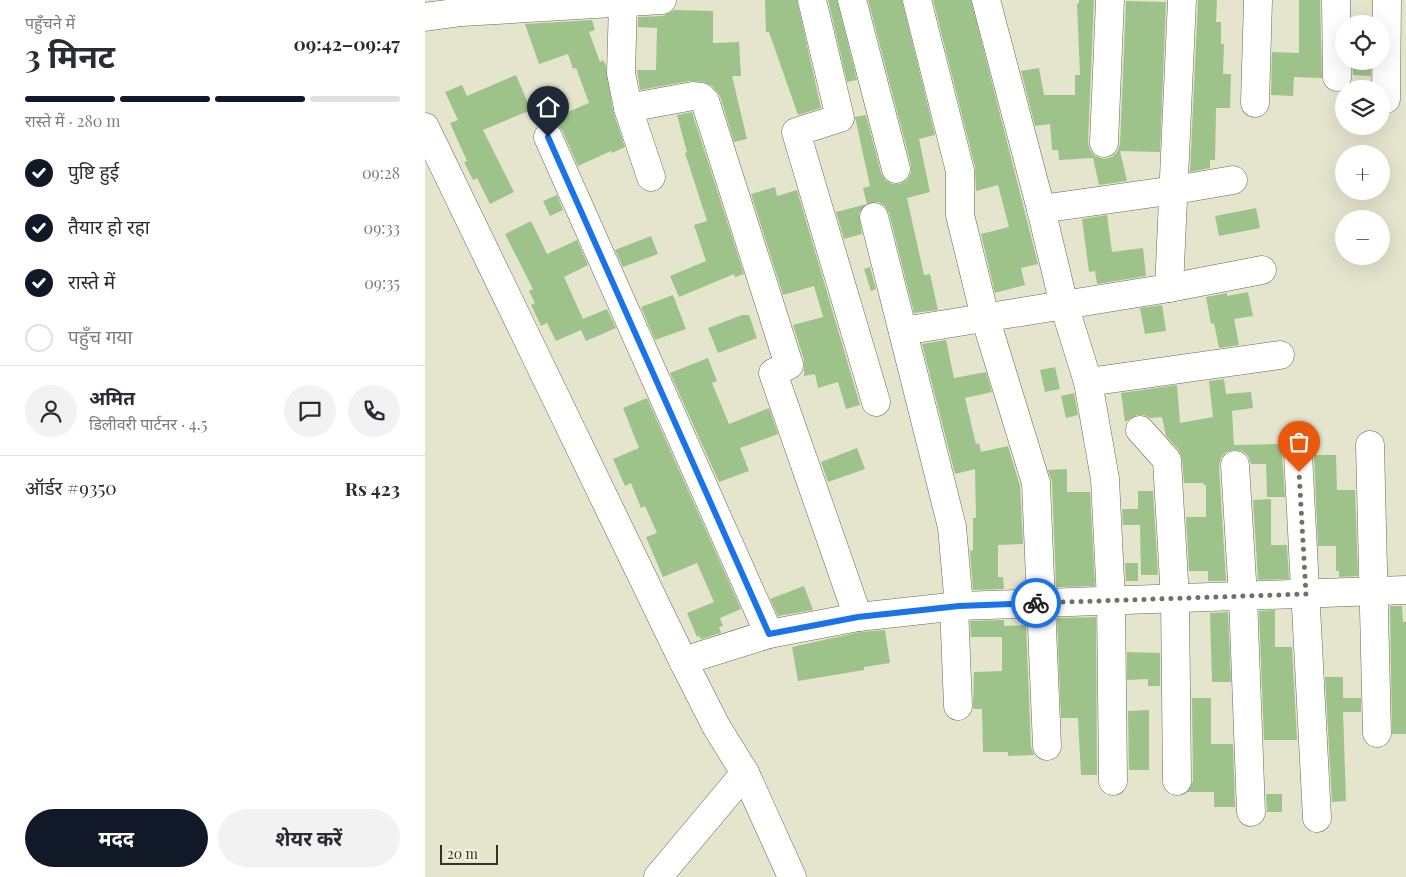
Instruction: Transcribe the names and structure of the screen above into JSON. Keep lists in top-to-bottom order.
{
  "scale_bar": "20 m",
  "page": {
    "heading": ["3 मिनट", "पहुँचने में", "09:42–09:47"],
    "panel": [
      "अमित",
      "डिलीवरी पार्टनर · 4.5",
      "ऑर्डर #9350",
      "Rs 423"
    ],
    "map_buttons": ["+", "−"],
    "bar": "रास्ते में · 280 m",
    "list": [
      ["पुष्टि हुई", "09:28"],
      ["तैयार हो रहा", "09:33"],
      ["रास्ते में", "09:35"],
      "पहुँच गया"
    ],
    "buttons": ["मदद", "शेयर करें"],
    "scale": "20 m"
  }
}
